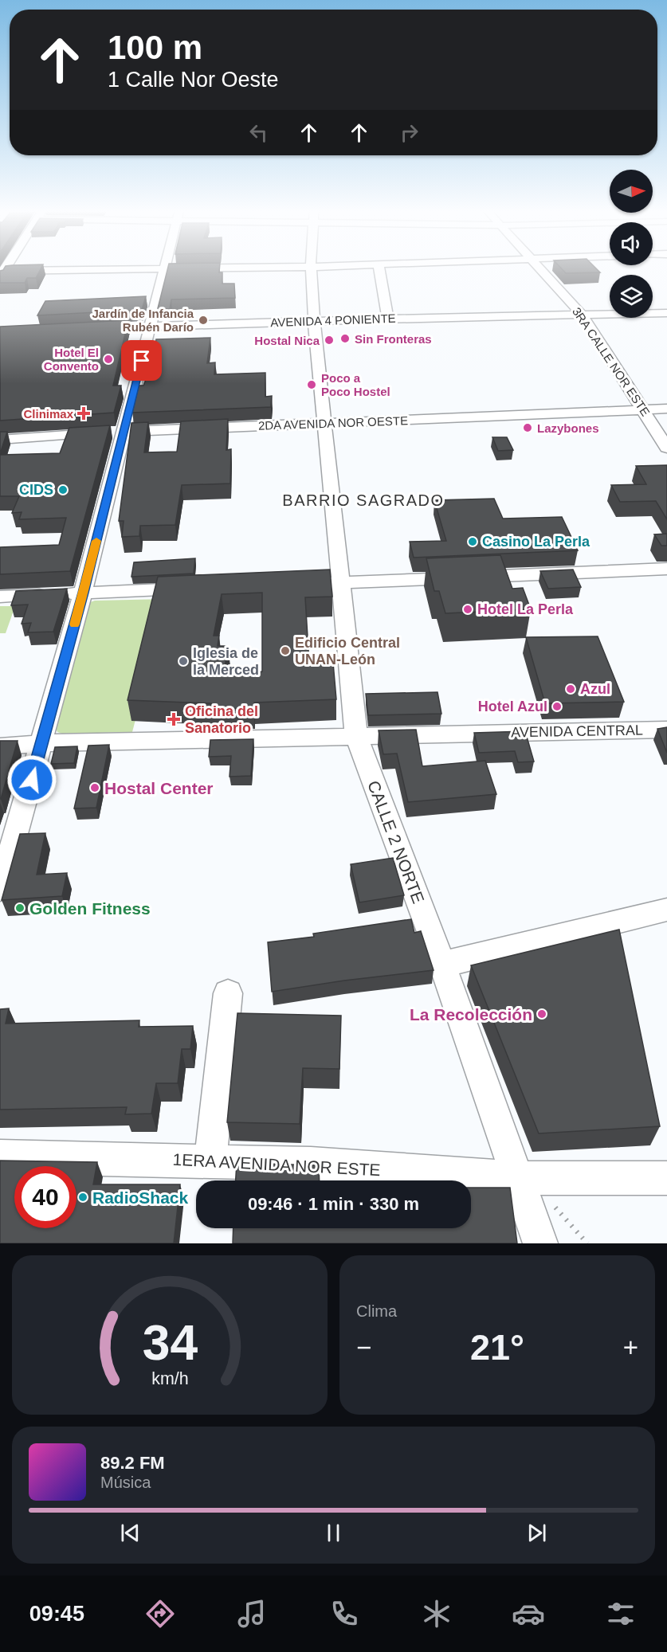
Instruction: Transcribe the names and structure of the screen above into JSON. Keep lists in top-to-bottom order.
{
  "streets": {
    "street": [
      "AVENIDA 4 PONIENTE",
      "3RA CALLE NOR ESTE",
      "2DA AVENIDA NOR OESTE",
      "AVENIDA CENTRAL",
      "CALLE 2 NORTE",
      "1ERA AVENIDA NOR ESTE"
    ]
  },
  "crossings": [
    ["AVENIDA 4 PONIENTE", "3RA CALLE NOR ESTE"],
    ["AVENIDA 4 PONIENTE", "CALLE 2 NORTE"],
    ["3RA CALLE NOR ESTE", "2DA AVENIDA NOR OESTE"],
    ["2DA AVENIDA NOR OESTE", "CALLE 2 NORTE"],
    ["AVENIDA CENTRAL", "CALLE 2 NORTE"],
    ["CALLE 2 NORTE", "1ERA AVENIDA NOR ESTE"]
  ],
  "districts": ["BARRIO SAGRADO"],
  "places": {
    "other": [
      "Jardín de Infancia Rubén Darío",
      "Sin Fronteras",
      "Hostal Nica",
      "Hotel El Convento",
      "Poco a Poco Hostel",
      "Lazybones",
      "CIDS",
      "Casino La Perla",
      "Hotel La Perla",
      "Edificio Central UNAN-León",
      "Iglesia de la Merced",
      "Azul",
      "Hotel Azul",
      "Hostal Center",
      "Golden Fitness",
      "La Recolección",
      "RadioShack"
    ],
    "health": ["Clinimax", "Oficina del Sanatorio"]
  },
  "north": "right",
  "page": {
    "turn": ["100 m", "1 Calle Nor Oeste"],
    "limit": "40",
    "trip": "09:46 · 1 min · 330 m",
    "tile": "Clima",
    "heat": ["−", "21°", "+"],
    "song": ["89.2 FM", "Música"],
    "tabs": "09:45",
    "gauge": ["34", "km/h"]
  }
}
